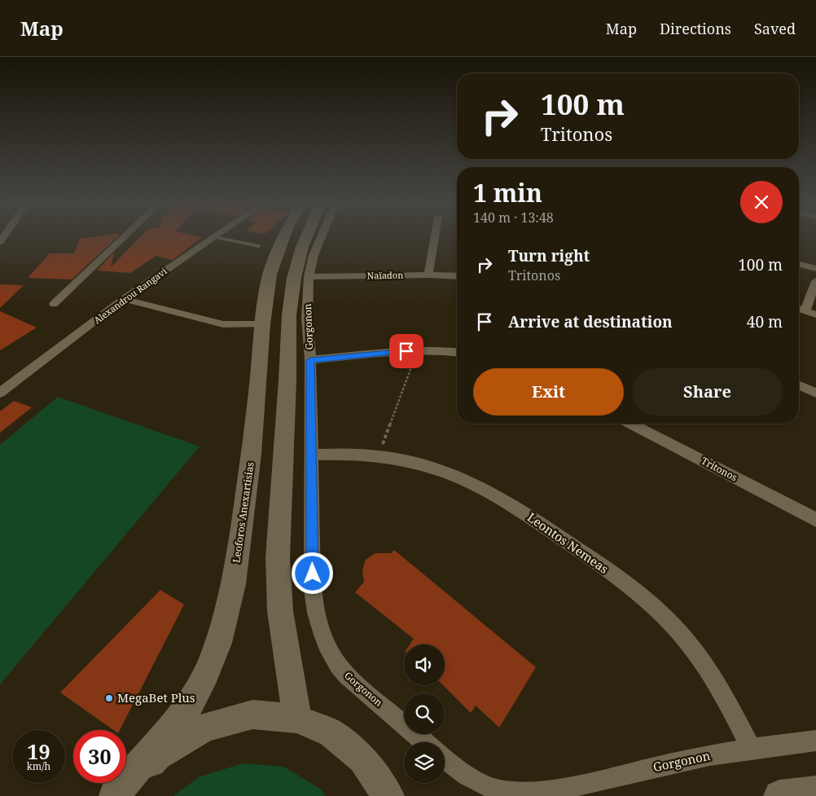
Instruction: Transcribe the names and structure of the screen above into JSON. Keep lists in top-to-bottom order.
{
  "streets": {
    "main road": ["Leoforos Anexartisias"],
    "street": [
      "Naïadon",
      "Alexandrou Rangavi",
      "Gorgonon",
      "Tritonos",
      "Leontos Nemeas"
    ]
  },
  "crossings": [
    ["Naïadon", "Gorgonon"],
    ["Gorgonon", "Leontos Nemeas"]
  ],
  "places": ["MegaBet Plus"],
  "page": {
    "header": "Map",
    "nav": ["Map", "Directions", "Saved"],
    "turn": ["100 m", "Tritonos"],
    "heading": ["1 min", "140 m · 13:48"],
    "list": [
      {
        "name": "Turn right",
        "note": "Tritonos",
        "value": "100 m"
      },
      {
        "name": "Arrive at destination",
        "value": "40 m"
      }
    ],
    "buttons": ["Exit", "Share"],
    "speed": "19 km/h",
    "limit": "30"
  }
}
